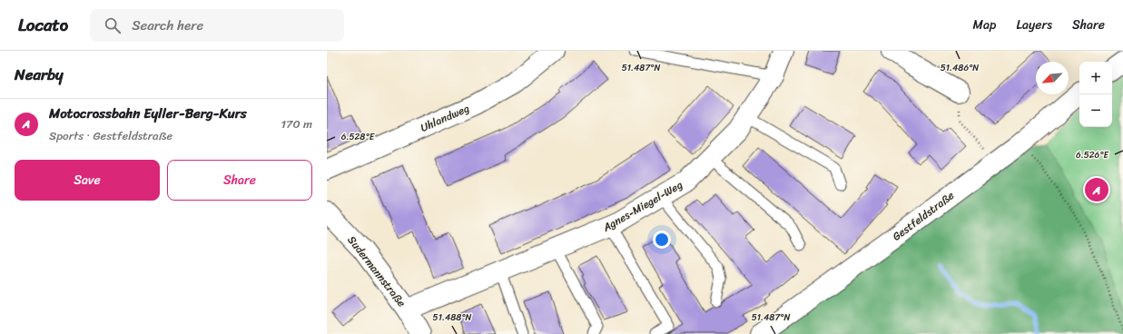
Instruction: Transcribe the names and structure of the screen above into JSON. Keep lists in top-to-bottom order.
{
  "streets": {
    "street": [
      "Uhlandweg",
      "Agnes-Miegel-Weg",
      "Gestfeldstraße",
      "Sudermannstraße"
    ]
  },
  "crossings": [
    ["Agnes-Miegel-Weg", "Sudermannstraße"]
  ],
  "north": "bottom left",
  "page": {
    "header": "Locato",
    "search": "Search here",
    "nav": ["Map", "Layers", "Share"],
    "heading": "Nearby",
    "map_buttons": ["+", "−"],
    "list": [
      {
        "mark": "A",
        "name": "Motocrossbahn Eyller-Berg-Kurs",
        "note": "Sports · Gestfeldstraße",
        "value": "170 m"
      }
    ],
    "buttons": ["Save", "Share"],
    "pins": "A"
  },
  "coordinates": [
    "51.487°N",
    "51.486°N",
    "6.528°E",
    "6.526°E",
    "51.488°N"
  ]
}
